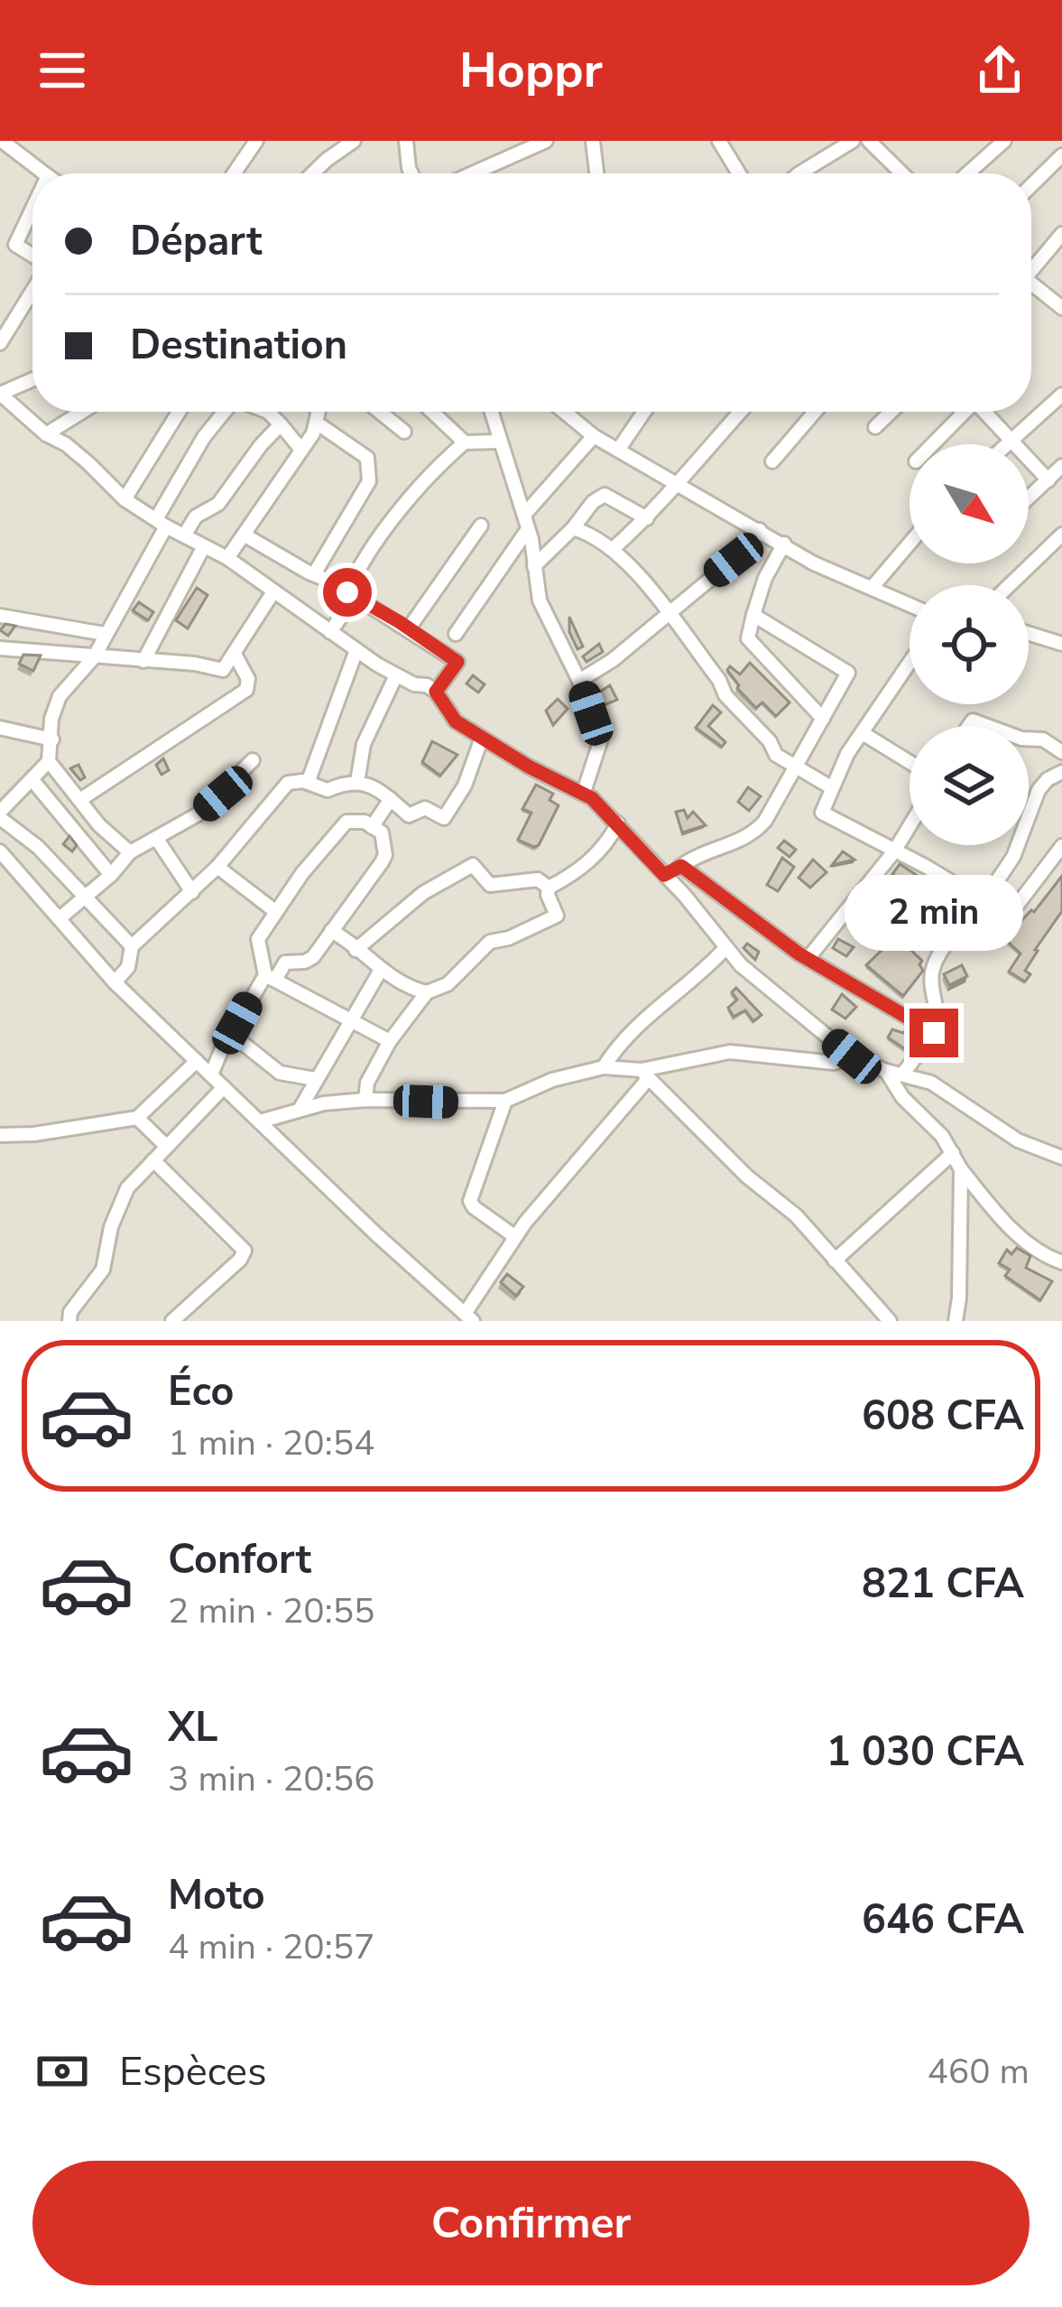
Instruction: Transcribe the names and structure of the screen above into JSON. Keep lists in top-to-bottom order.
{
  "north": "bottom right",
  "page": {
    "header": "Hoppr",
    "banner": ["Départ", "Destination"],
    "bubble": "2 min",
    "list": [
      {
        "name": "Éco",
        "note": "1 min · 20:54",
        "value": "608 CFA"
      },
      {
        "name": "Confort",
        "note": "2 min · 20:55",
        "value": "821 CFA"
      },
      {
        "name": "XL",
        "note": "3 min · 20:56",
        "value": "1 030 CFA"
      },
      {
        "name": "Moto",
        "note": "4 min · 20:57",
        "value": "646 CFA"
      }
    ],
    "pay": ["Espèces", "460 m"],
    "buttons": "Confirmer"
  }
}
